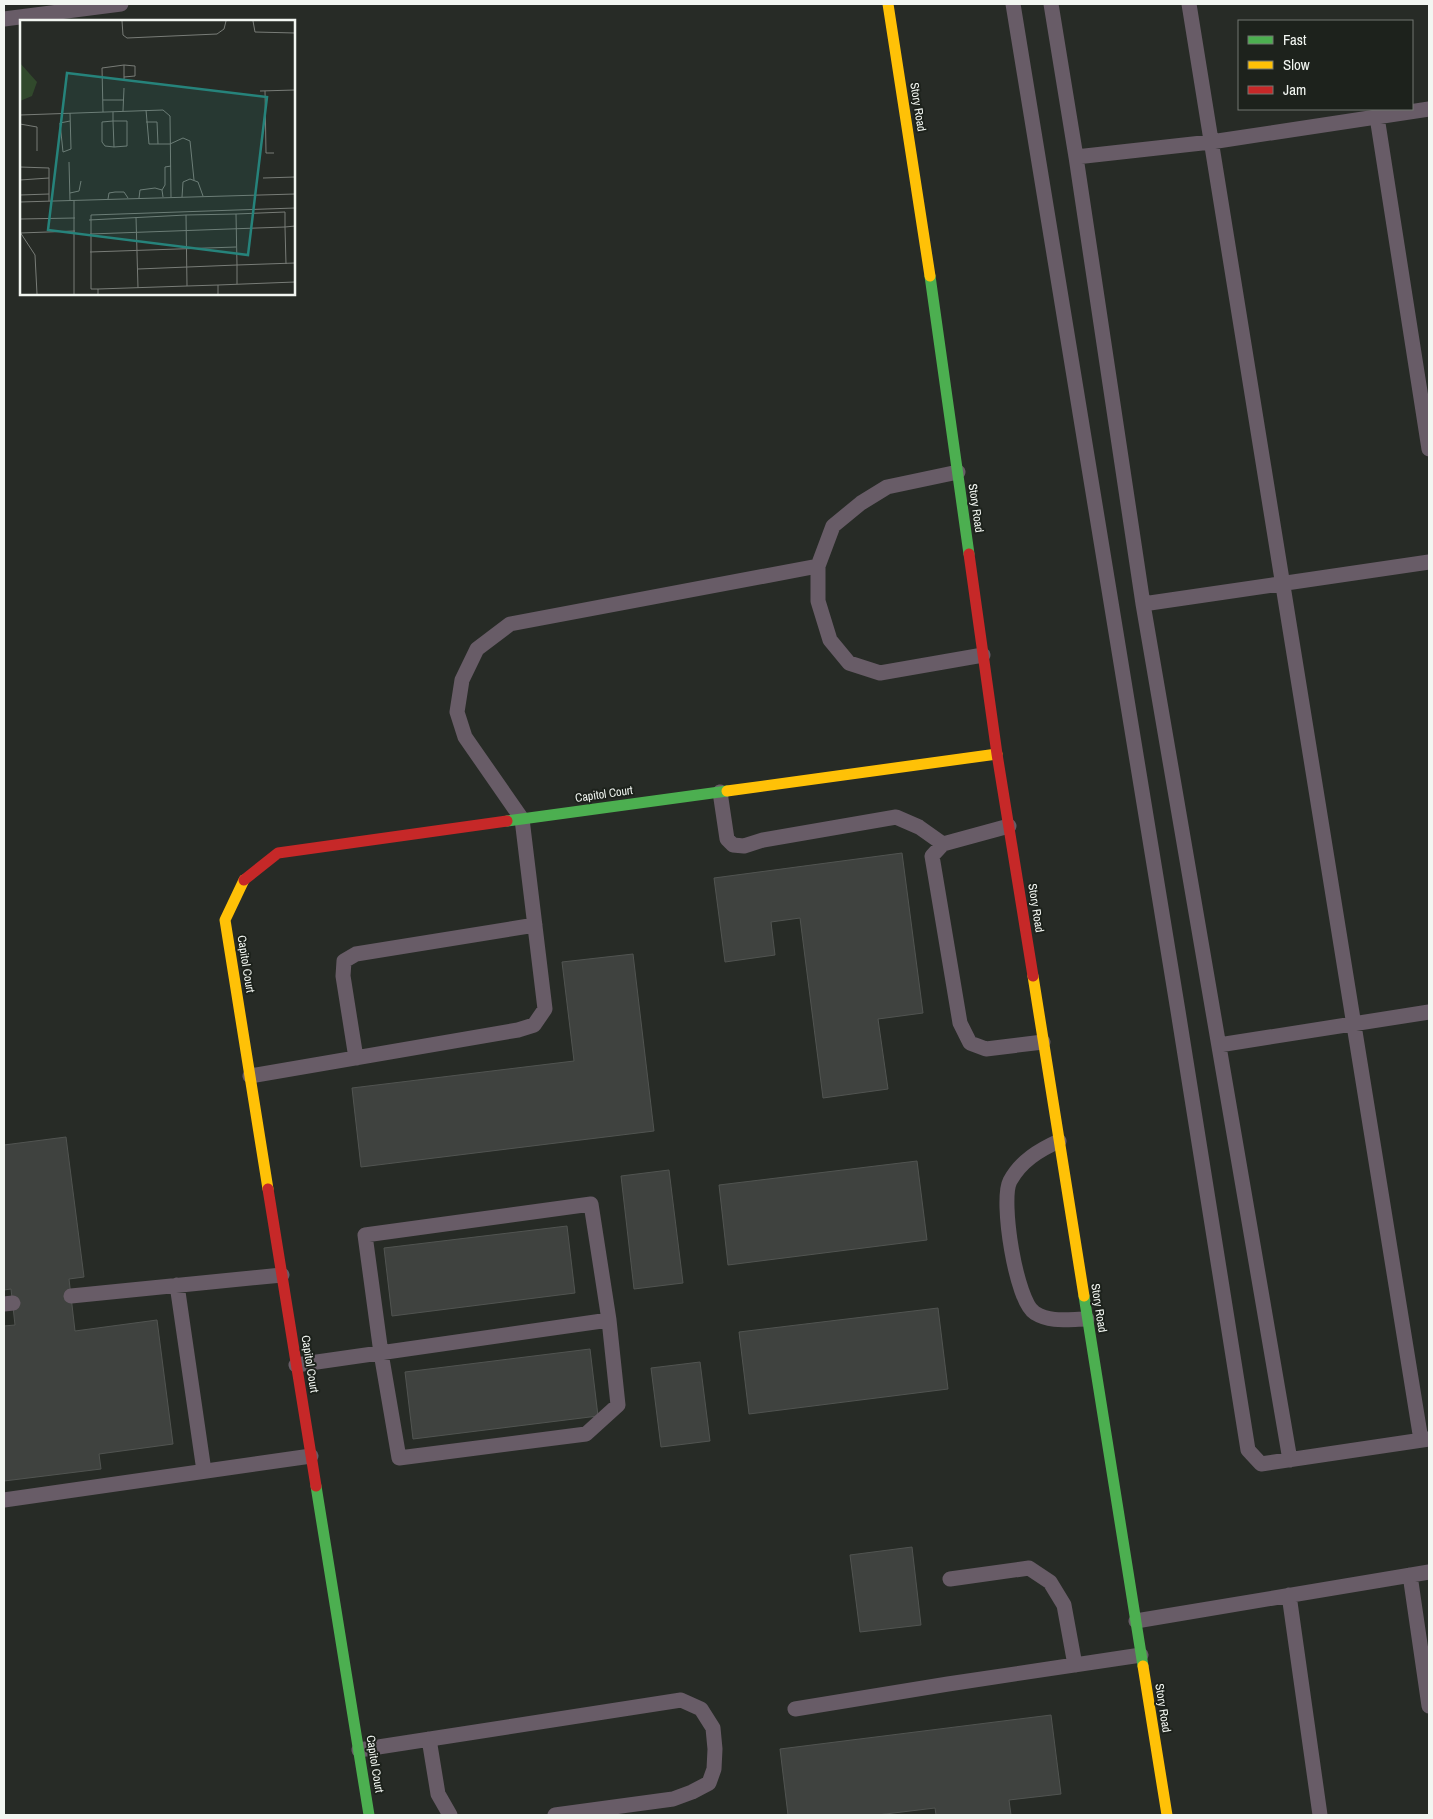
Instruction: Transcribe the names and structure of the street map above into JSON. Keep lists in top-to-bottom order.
{
  "streets": {
    "street": ["Story Road", "Capitol Court"]
  },
  "crossings": [
    ["Story Road", "Capitol Court"]
  ],
  "legend": ["Fast", "Slow", "Jam"]
}
